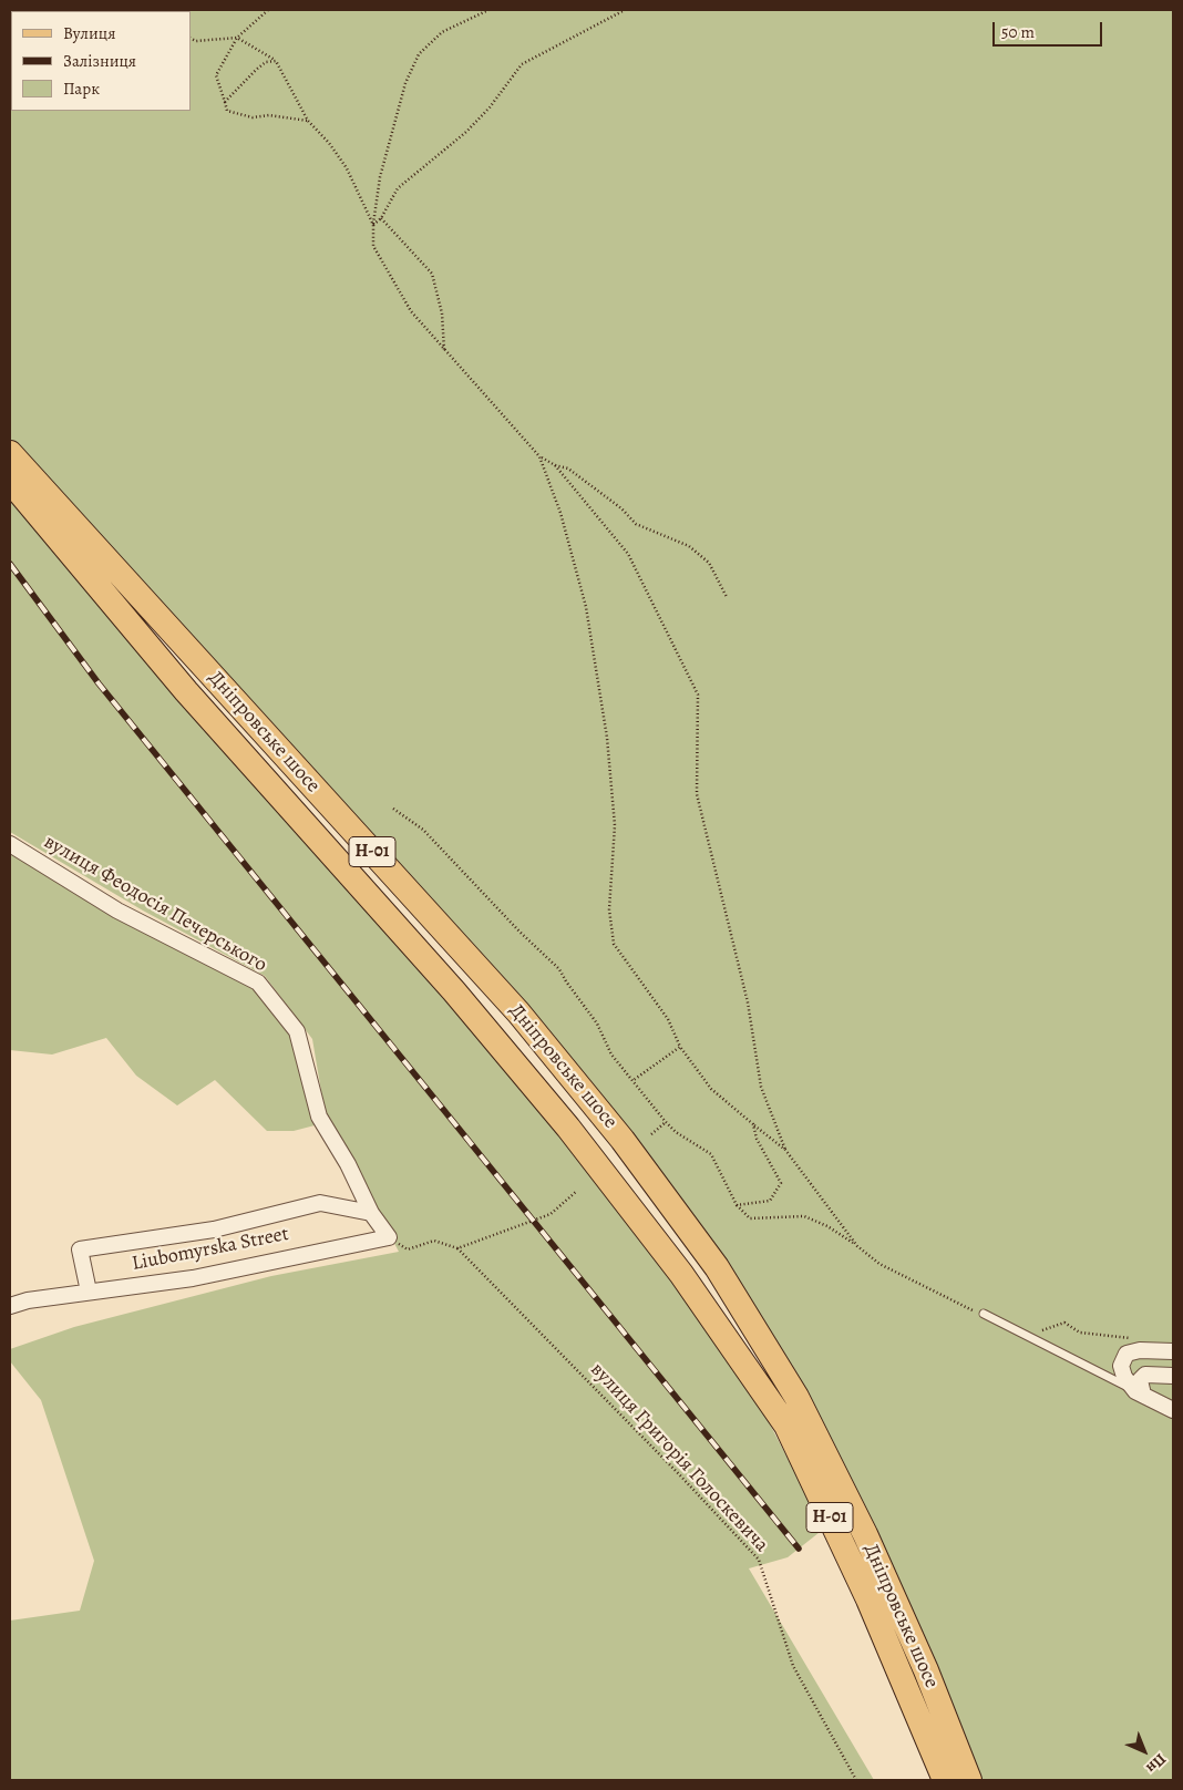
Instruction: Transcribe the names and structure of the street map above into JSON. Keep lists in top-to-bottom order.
{
  "streets": {
    "main road": ["Дніпровське шосе", "Н-01"],
    "street": ["вулиця Феодосія Печерського", "Liubomyrska Street"],
    "path": ["вулиця Григорія Голоскевича"]
  },
  "legend": ["Вулиця", "Залізниця", "Парк"],
  "scale_bar": "50 m",
  "north": "bottom right"
}
